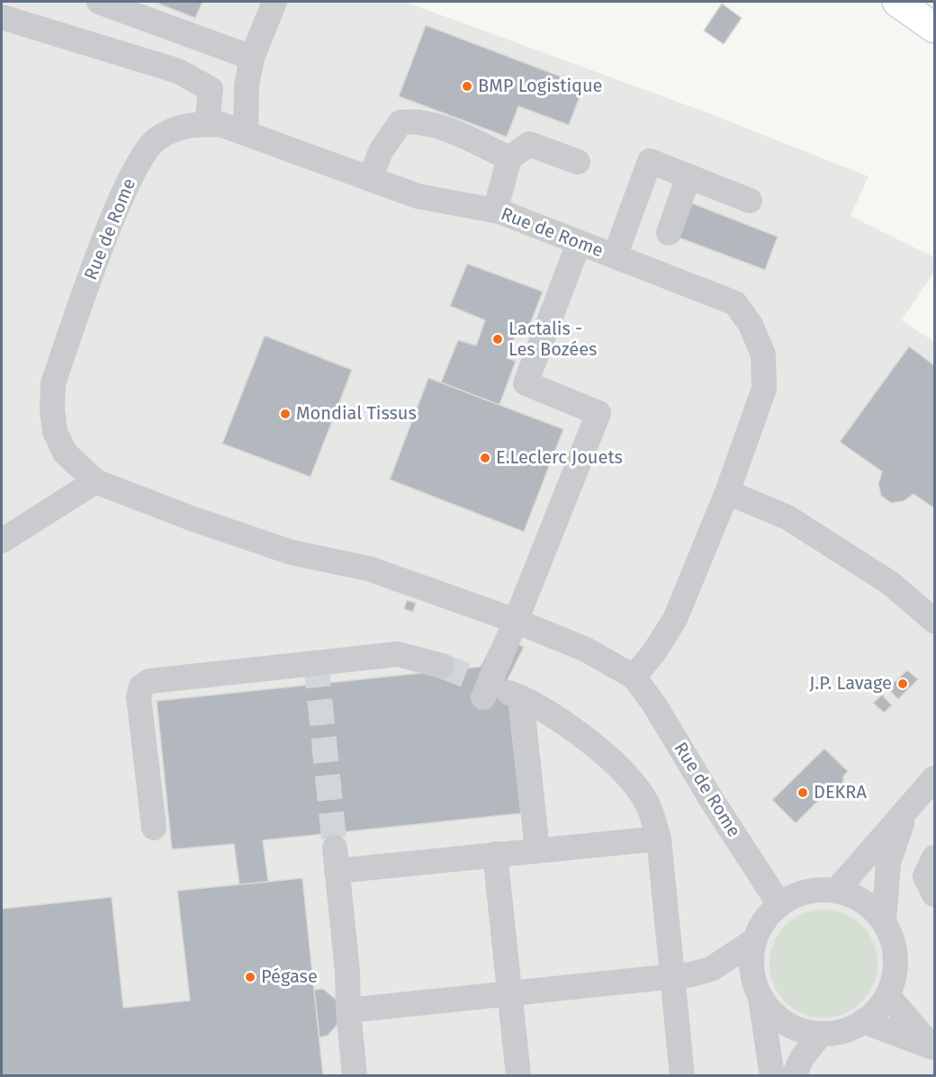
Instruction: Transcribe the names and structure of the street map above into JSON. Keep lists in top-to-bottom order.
{
  "streets": {
    "street": ["Rue de Rome"]
  },
  "places": [
    "BMP Logistique",
    "Lactalis - Les Bozées",
    "Mondial Tissus",
    "E.Leclerc Jouets",
    "J.P. Lavage",
    "DEKRA",
    "Pégase"
  ]
}
